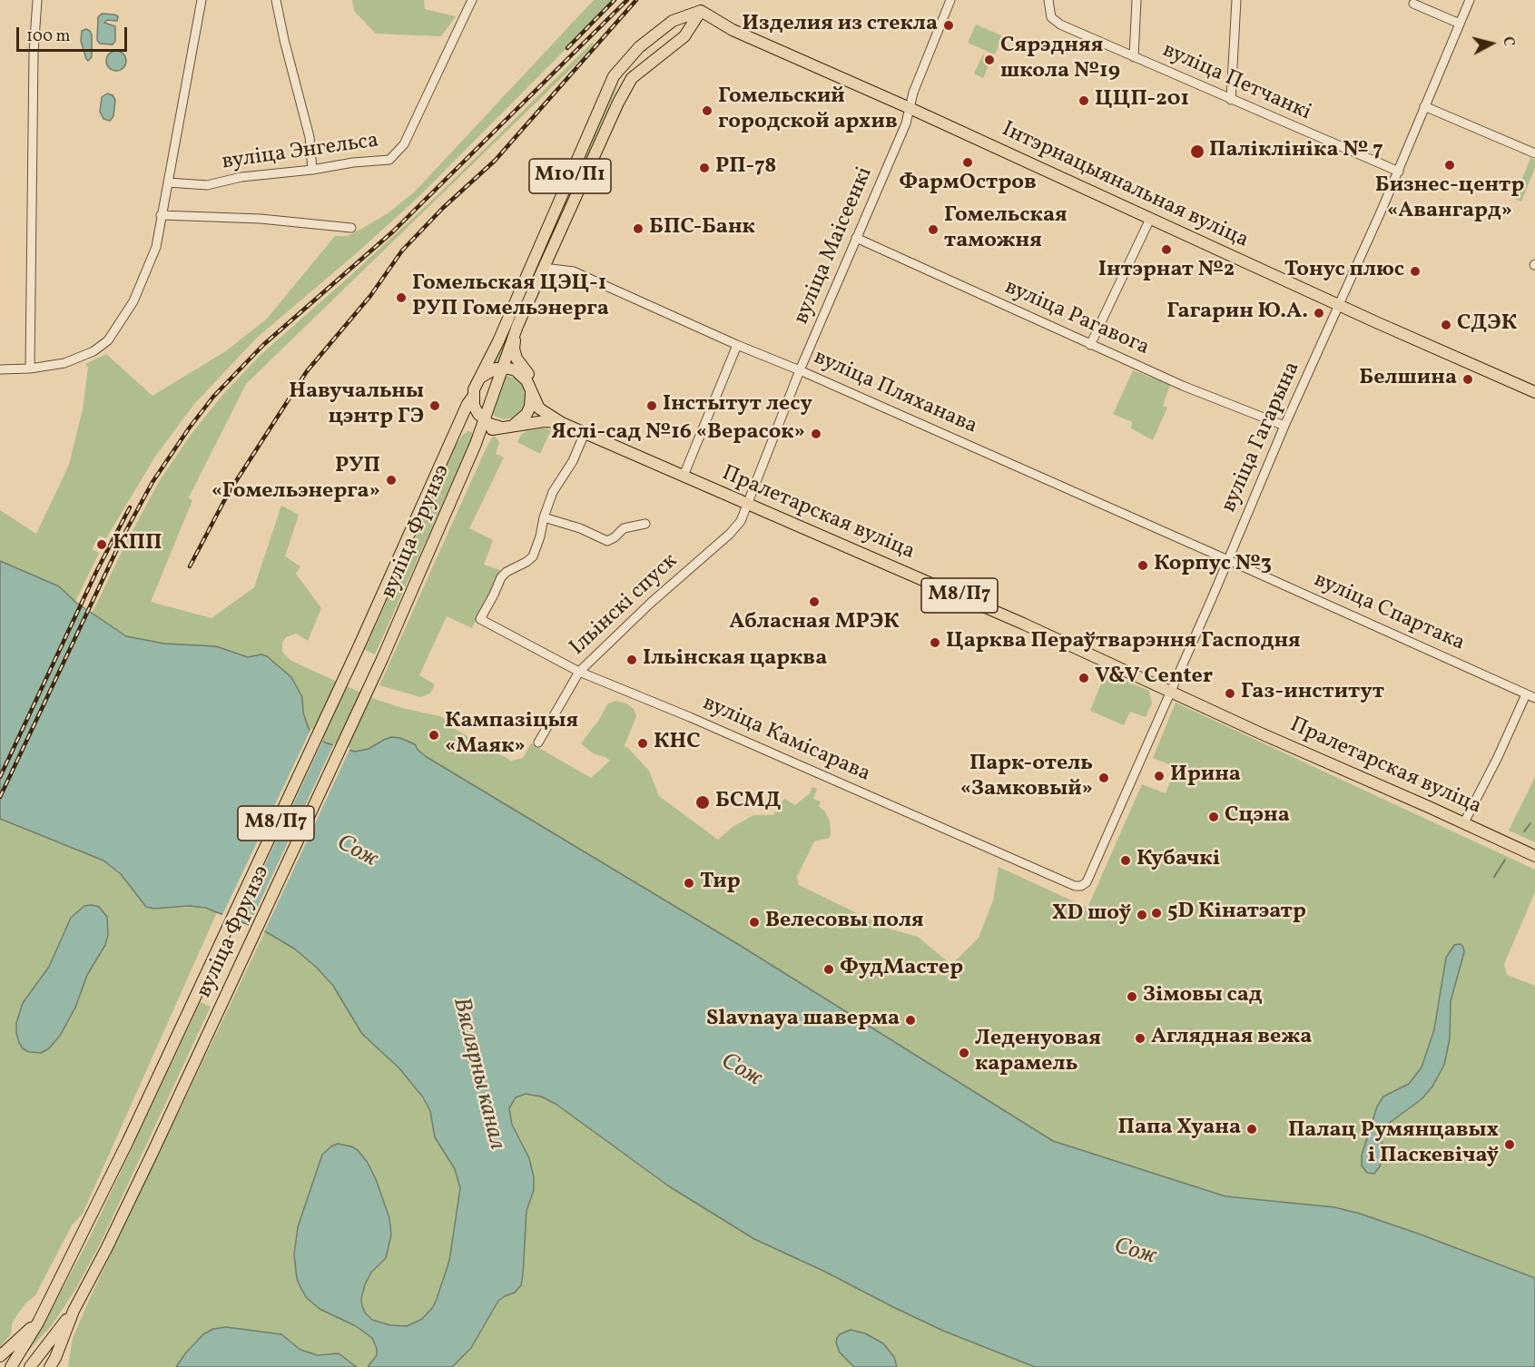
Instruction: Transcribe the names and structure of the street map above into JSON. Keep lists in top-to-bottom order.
{
  "streets": {
    "main road": [
      "М10/П1",
      "Інтэрнацыянальная вуліца",
      "Пралетарская вуліца",
      "вуліца Фрунзэ",
      "М8/П7"
    ],
    "street": [
      "вуліца Петчанкі",
      "вуліца Энгельса",
      "вуліца Маісеенкі",
      "вуліца Рагавога",
      "вуліца Пляханава",
      "вуліца Гагарына",
      "Ільінскі спуск",
      "вуліца Спартака",
      "вуліца Камісарава"
    ]
  },
  "crossings": [
    ["вуліца Петчанкі", "вуліца Гагарына"],
    ["Інтэрнацыянальная вуліца", "вуліца Маісеенкі"],
    ["Інтэрнацыянальная вуліца", "вуліца Гагарына"],
    ["Інтэрнацыянальная вуліца", "вуліца Фрунзэ"],
    ["вуліца Маісеенкі", "вуліца Рагавога"],
    ["вуліца Маісеенкі", "вуліца Пляханава"],
    ["вуліца Маісеенкі", "Пралетарская вуліца"],
    ["вуліца Маісеенкі", "Ільінскі спуск"],
    ["вуліца Рагавога", "вуліца Гагарына"],
    ["вуліца Пляханава", "вуліца Гагарына"],
    ["вуліца Пляханава", "вуліца Фрунзэ"],
    ["вуліца Пляханава", "вуліца Спартака"],
    ["вуліца Гагарына", "Пралетарская вуліца"],
    ["вуліца Гагарына", "вуліца Спартака"],
    ["вуліца Гагарына", "вуліца Камісарава"],
    ["Пралетарская вуліца", "вуліца Фрунзэ"],
    ["Пралетарская вуліца", "М8/П7"],
    ["Пралетарская вуліца", "Ільінскі спуск"],
    ["вуліца Фрунзэ", "М8/П7"],
    ["Ільінскі спуск", "вуліца Камісарава"]
  ],
  "water": ["Сож", "Вяслярны канал"],
  "places": [
    "Изделия из стекла",
    "Сярэдняя школа №19",
    "ЦЦП-201",
    "Гомельский городской архив",
    "Паліклініка № 7",
    "ФармОстров",
    "Бизнес-центр «Авангард»",
    "РП-78",
    "БПС-Банк",
    "Гомельская таможня",
    "Інтэрнат №2",
    "Тонус плюс",
    "Гомельская ЦЭЦ-1 РУП Гомельэнерга",
    "Гагарин Ю.А.",
    "СДЭК",
    "Белшина",
    "Навучальны цэнтр ГЭ",
    "Інстытут лесу",
    "Яслі-сад №16 «Верасок»",
    "РУП «Гомельэнерга»",
    "КПП",
    "Корпус №3",
    "Абласная МРЭК",
    "Царква Пераўтварэння Гасподня",
    "Ільінская царква",
    "V&V Center",
    "Газ-институт",
    "Кампазіцыя «Маяк»",
    "КНС",
    "Ирина",
    "Парк-отель «Замковый»",
    "БСМД",
    "Сцэна",
    "Кубачкі",
    "Тир",
    "5D Кінатэатр",
    "XD шоў",
    "Велесовы поля",
    "ФудМастер",
    "Зімовы сад",
    "Slavnaya шаверма",
    "Аглядная вежа",
    "Леденуовая карамель",
    "Папа Хуана",
    "Палац Румянцавых і Паскевічаў"
  ],
  "scale_bar": "100 m",
  "north": "right"
}
